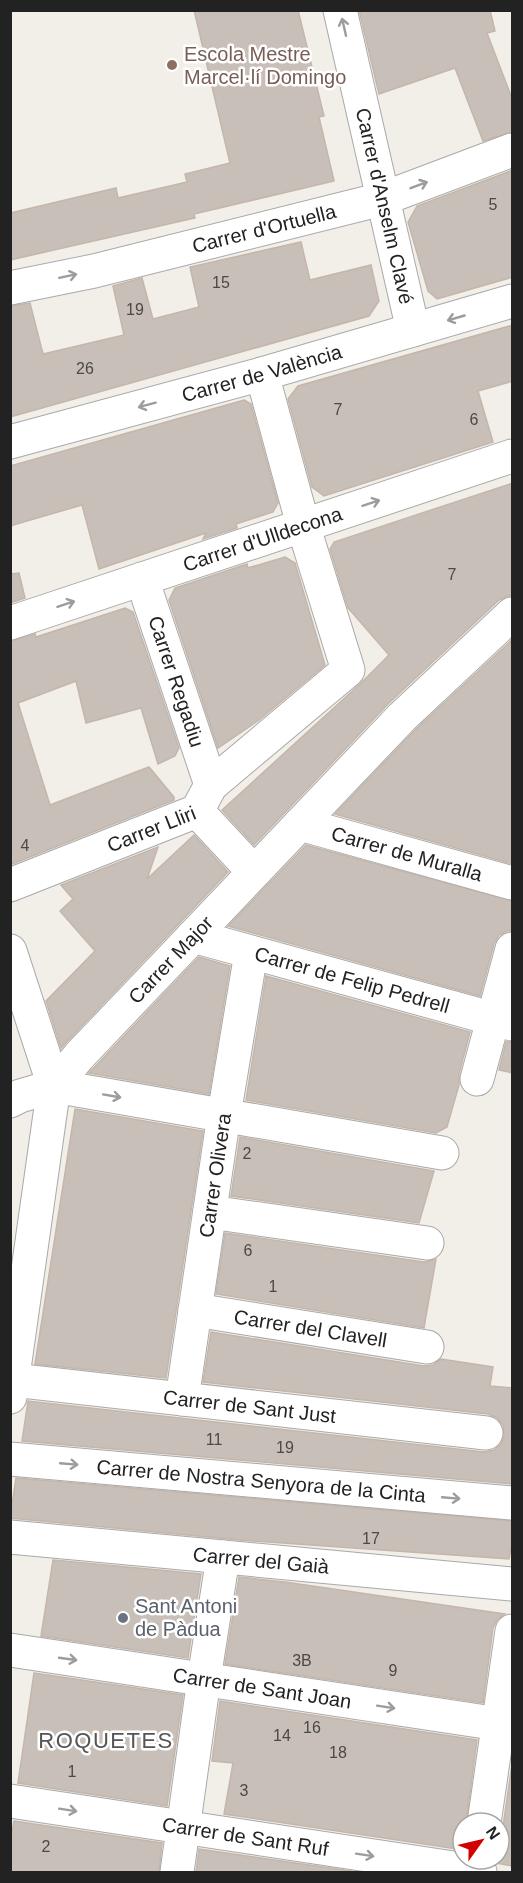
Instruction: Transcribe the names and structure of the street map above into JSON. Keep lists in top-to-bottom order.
{
  "streets": {
    "street": [
      "Carrer d'Anselm Clavé",
      "Carrer d'Ortuella",
      "Carrer de València",
      "Carrer d'Ulldecona",
      "Carrer Regadiu",
      "Carrer Lliri",
      "Carrer de Muralla",
      "Carrer Major",
      "Carrer de Felip Pedrell",
      "Carrer Olivera",
      "Carrer del Clavell",
      "Carrer de Sant Just",
      "Carrer de Nostra Senyora de la Cinta",
      "Carrer del Gaià",
      "Carrer de Sant Joan",
      "Carrer de Sant Ruf"
    ]
  },
  "crossings": [
    ["Carrer d'Anselm Clavé", "Carrer d'Ortuella"],
    ["Carrer d'Anselm Clavé", "Carrer de València"],
    ["Carrer d'Ulldecona", "Carrer Regadiu"],
    ["Carrer d'Ulldecona", "Carrer Lliri"],
    ["Carrer Regadiu", "Carrer Lliri"],
    ["Carrer de Muralla", "Carrer Major"],
    ["Carrer Major", "Carrer de Felip Pedrell"],
    ["Carrer de Felip Pedrell", "Carrer Olivera"],
    ["Carrer Olivera", "Carrer del Clavell"],
    ["Carrer Olivera", "Carrer de Sant Just"]
  ],
  "one_way": [
    "Carrer d'Anselm Clavé",
    "Carrer d'Ortuella",
    "Carrer de València",
    "Carrer d'Ulldecona",
    "Carrer de Sant Joan",
    "Carrer de Sant Ruf"
  ],
  "districts": ["ROQUETES"],
  "places": ["Escola Mestre Marcel·lí Domingo", "Sant Antoni de Pàdua"],
  "house_numbers": [
    "5",
    "15",
    "19",
    "26",
    "7",
    "6",
    "7",
    "4",
    "2",
    "6",
    "1",
    "11",
    "19",
    "17",
    "3B",
    "9",
    "16",
    "14",
    "18",
    "1",
    "3",
    "2"
  ],
  "north": "top right"
}
